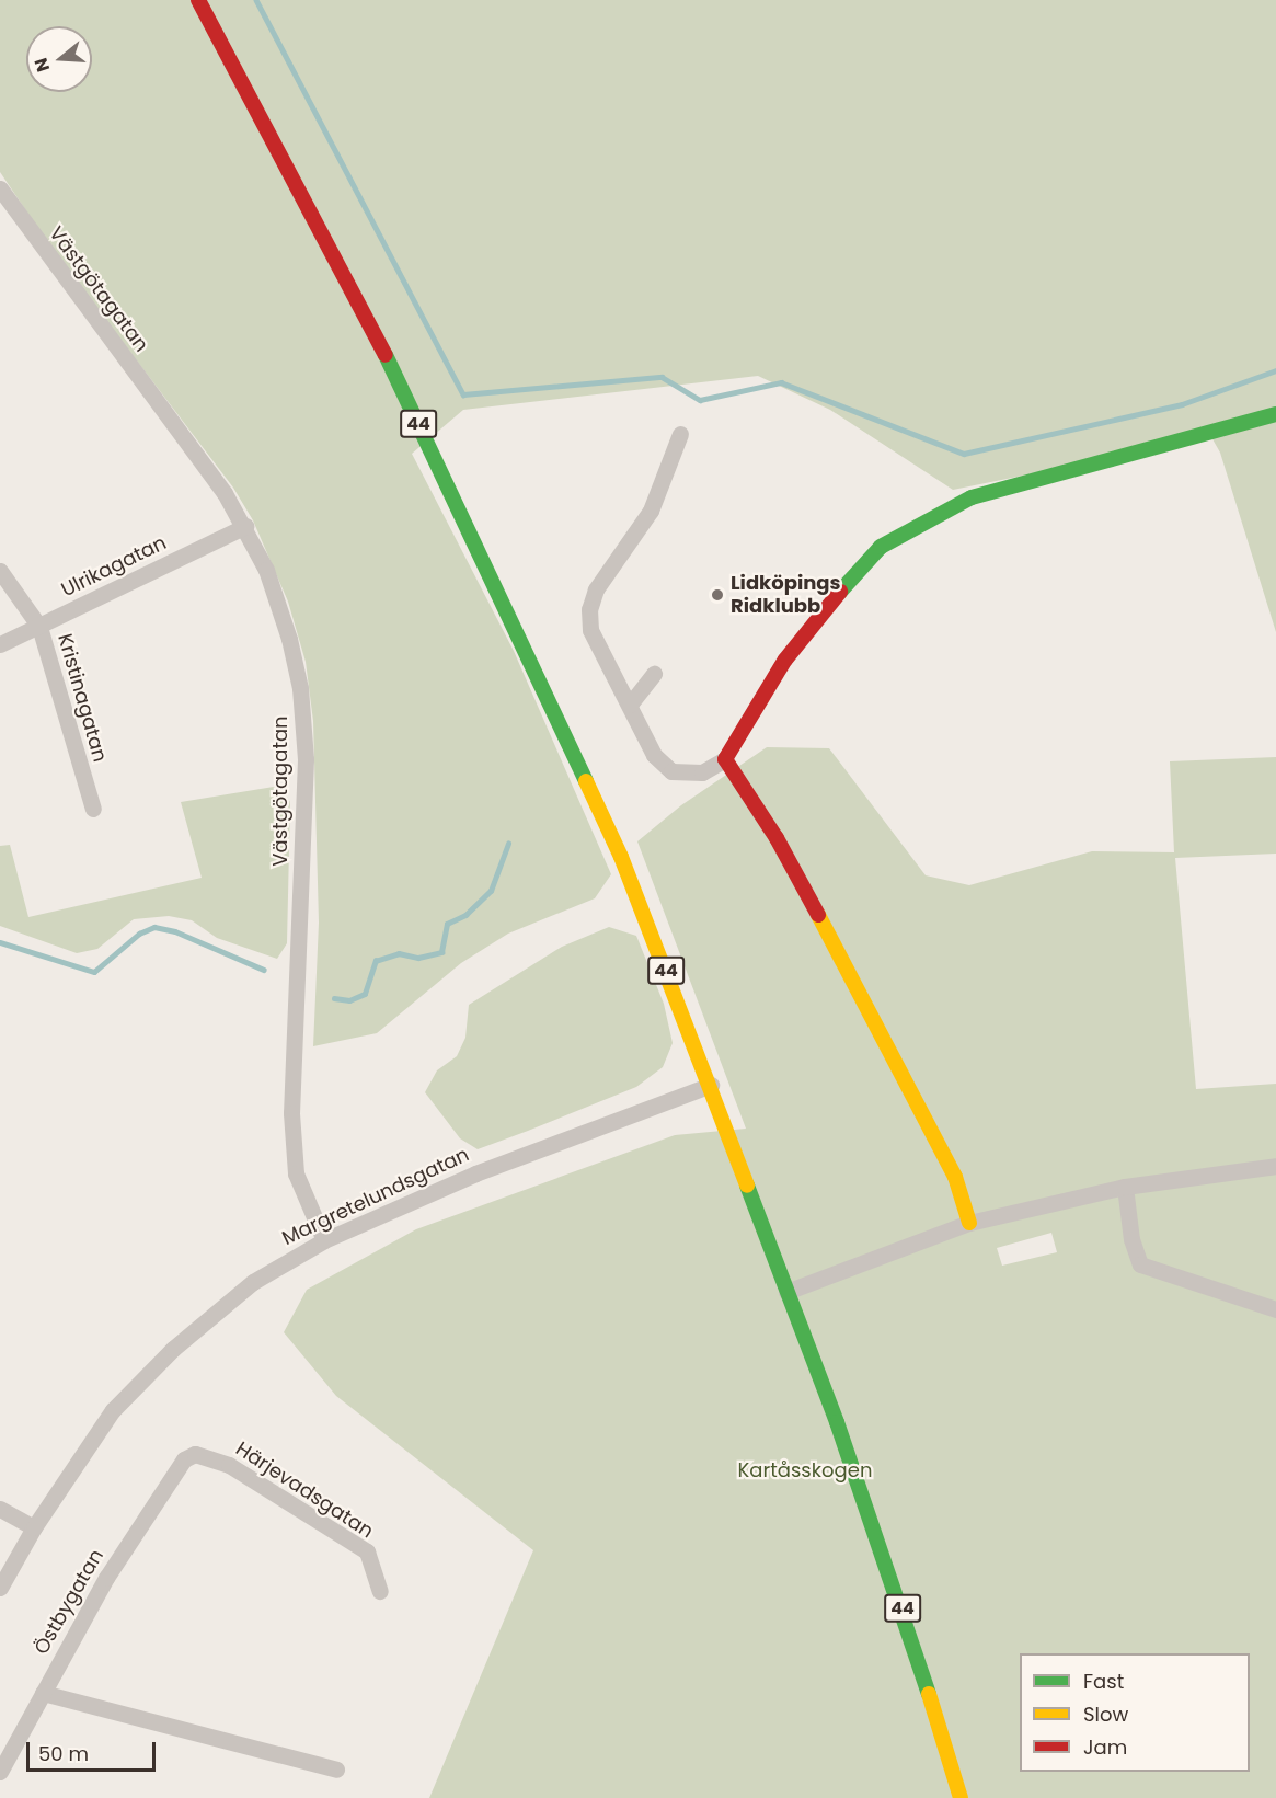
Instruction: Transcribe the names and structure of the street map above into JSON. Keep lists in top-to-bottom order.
{
  "streets": {
    "main road": ["44"],
    "street": [
      "Västgötagatan",
      "Ulrikagatan",
      "Kristinagatan",
      "Margretelundsgatan",
      "Härjevadsgatan",
      "Östbygatan"
    ]
  },
  "crossings": [
    ["Västgötagatan", "Ulrikagatan"],
    ["Västgötagatan", "Margretelundsgatan"],
    ["44", "Margretelundsgatan"],
    ["Ulrikagatan", "Kristinagatan"],
    ["Härjevadsgatan", "Östbygatan"]
  ],
  "parks": ["Kartåsskogen"],
  "places": ["Lidköpings Ridklubb"],
  "legend": ["Fast", "Slow", "Jam"],
  "scale_bar": "50 m",
  "north": "left"
}
